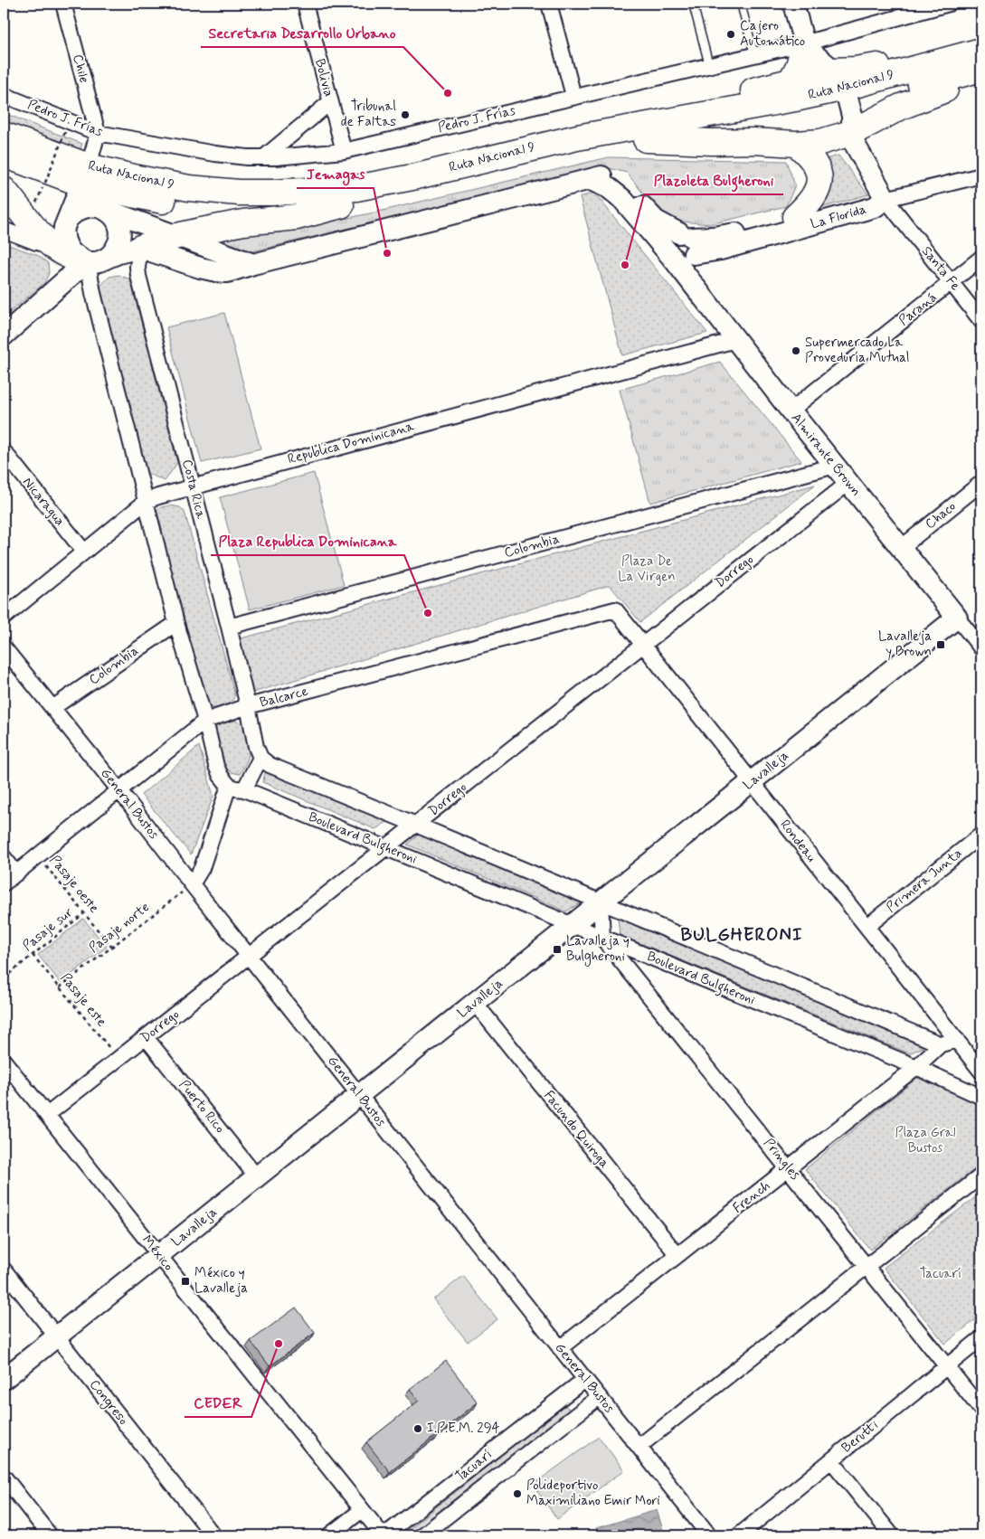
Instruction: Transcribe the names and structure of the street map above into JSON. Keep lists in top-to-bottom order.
{
  "streets": {
    "highway": ["Ruta Nacional 9"],
    "street": [
      "Chile",
      "Bolivia",
      "Pedro J. Frías",
      "La Florida",
      "Santa Fe",
      "Paraná",
      "Republica Dominicana",
      "Almirante Brown",
      "Costa Rica",
      "Nicaragua",
      "Chaco",
      "Colombia",
      "Dorrego",
      "Balcarce",
      "Lavalleja",
      "General Bustos",
      "Boulevard Bulgheroni",
      "Rondeau",
      "Primera Junta",
      "Puerto Rico",
      "Facundo Quiroga",
      "Pringles",
      "French",
      "México",
      "Congreso",
      "Berutti",
      "Tacuarí"
    ],
    "path": [
      "Pasaje oeste",
      "Pasaje norte",
      "Pasaje sur",
      "Pasaje este"
    ]
  },
  "crossings": [
    ["Chile", "Pedro J. Frías"],
    ["Bolivia", "Pedro J. Frías"],
    ["La Florida", "Santa Fe"],
    ["La Florida", "Almirante Brown"],
    ["Santa Fe", "Paraná"],
    ["Paraná", "Almirante Brown"],
    ["Republica Dominicana", "Almirante Brown"],
    ["Republica Dominicana", "Costa Rica"],
    ["Republica Dominicana", "Nicaragua"],
    ["Almirante Brown", "Chaco"],
    ["Almirante Brown", "Colombia"],
    ["Almirante Brown", "Dorrego"],
    ["Almirante Brown", "Lavalleja"],
    ["Costa Rica", "Colombia"],
    ["Costa Rica", "Balcarce"],
    ["Colombia", "General Bustos"],
    ["Dorrego", "General Bustos"],
    ["Dorrego", "Boulevard Bulgheroni"],
    ["Dorrego", "Rondeau"],
    ["Dorrego", "Pasaje este"],
    ["Dorrego", "Puerto Rico"],
    ["Dorrego", "México"],
    ["Balcarce", "General Bustos"],
    ["Balcarce", "Rondeau"],
    ["Balcarce", "Pasaje oeste"],
    ["Lavalleja", "General Bustos"],
    ["Lavalleja", "Boulevard Bulgheroni"],
    ["Lavalleja", "Rondeau"],
    ["Lavalleja", "Puerto Rico"],
    ["Lavalleja", "Facundo Quiroga"],
    ["Lavalleja", "México"],
    ["Lavalleja", "Congreso"],
    ["General Bustos", "Pasaje norte"],
    ["General Bustos", "French"],
    ["General Bustos", "Tacuarí"],
    ["Boulevard Bulgheroni", "Pringles"],
    ["Boulevard Bulgheroni", "French"],
    ["Rondeau", "Primera Junta"],
    ["Pasaje oeste", "Pasaje norte"],
    ["Pasaje oeste", "Pasaje sur"],
    ["Pasaje norte", "Pasaje este"],
    ["Pasaje sur", "Pasaje este"],
    ["Facundo Quiroga", "French"],
    ["Pringles", "French"],
    ["Pringles", "Berutti"],
    ["México", "Tacuarí"]
  ],
  "districts": ["BULGHERONI"],
  "parks": ["Plaza De La Virgen", "Plaza Gral Bustos", "Tacuarí"],
  "places": {
    "other": [
      "Cajero Automático",
      "Secretaria Desarrollo Urbano",
      "Tribunal de Faltas",
      "Jemagas",
      "Plazoleta Bulgheroni",
      "Supermercado La Proveduría Mutual",
      "Plaza Republica Dominicana",
      "CEDER",
      "I.P.E.M. 294",
      "Polideportivo Maximiliano Emir Mori"
    ],
    "transit": ["Lavalleja y Brown", "Lavalleja y Bulgheroni", "México y Lavalleja"]
  }
}
